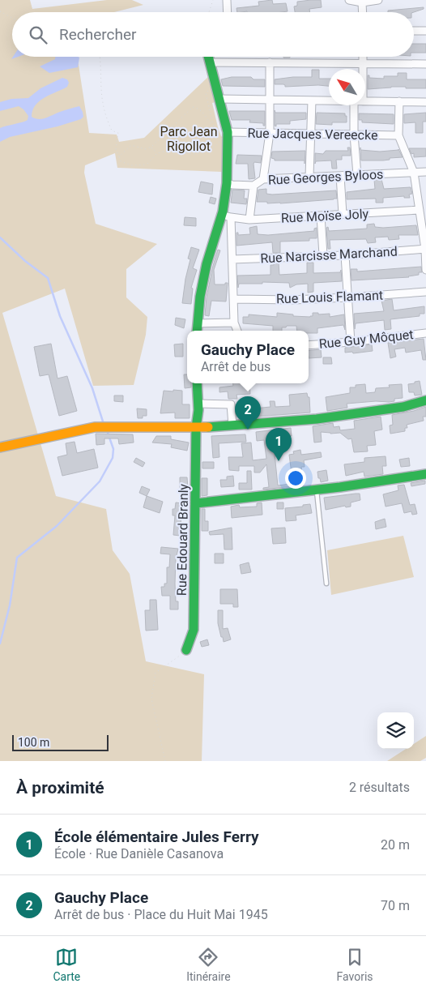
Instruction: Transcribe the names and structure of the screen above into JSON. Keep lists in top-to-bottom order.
{
  "streets": {
    "street": [
      "Rue Jacques Vereecke",
      "Rue Georges Byloos",
      "Rue Moïse Joly",
      "Rue Narcisse Marchand",
      "Rue Louis Flamant",
      "Rue Guy Môquet",
      "Rue Edouard Branly"
    ]
  },
  "parks": ["Parc Jean Rigollot"],
  "scale_bar": "100 m",
  "north": "top left",
  "page": {
    "search": "Rechercher",
    "popup": ["Gauchy Place", "Arrêt de bus"],
    "pins": ["2", "1"],
    "scale": "100 m",
    "heading": ["À proximité", "2 résultats"],
    "list": [
      {
        "mark": "1",
        "name": "École élémentaire Jules Ferry",
        "note": "École · Rue Danièle Casanova",
        "value": "20 m"
      },
      {
        "mark": "2",
        "name": "Gauchy Place",
        "note": "Arrêt de bus · Place du Huit Mai 1945",
        "value": "70 m"
      }
    ],
    "nav": ["Carte", "Itinéraire", "Favoris"]
  }
}
